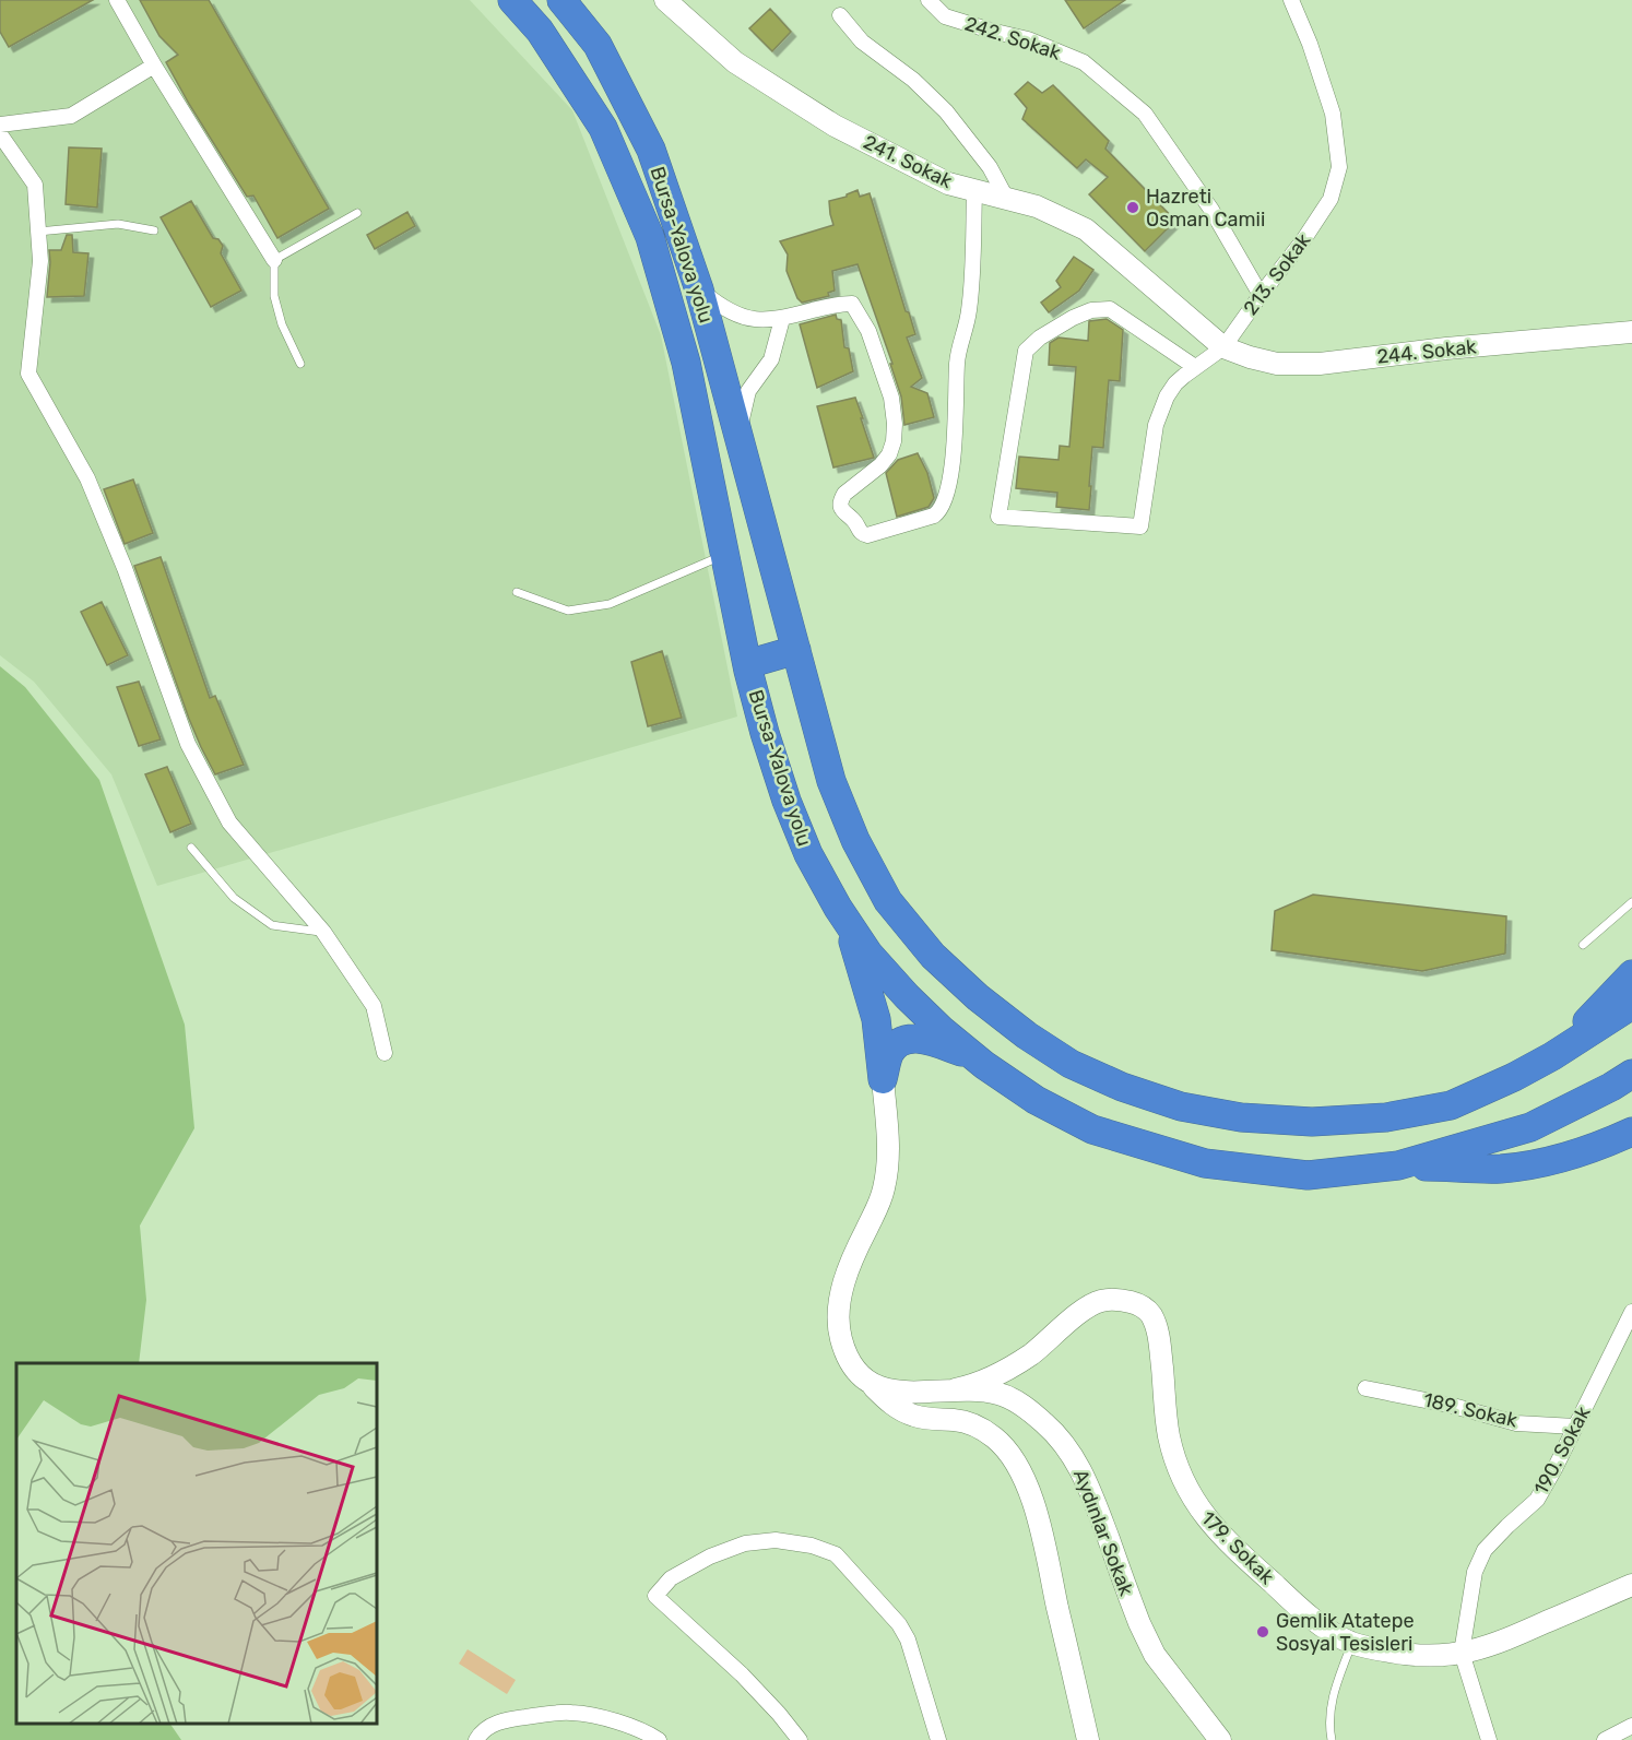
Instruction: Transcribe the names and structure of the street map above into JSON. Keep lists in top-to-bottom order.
{
  "streets": {
    "highway": ["Bursa-Yalova yolu"],
    "street": [
      "242. Sokak",
      "241. Sokak",
      "213. Sokak",
      "244. Sokak",
      "189. Sokak",
      "190. Sokak",
      "Aydınlar Sokak",
      "179. Sokak"
    ]
  },
  "crossings": [
    ["242. Sokak", "213. Sokak"],
    ["241. Sokak", "213. Sokak"],
    ["241. Sokak", "244. Sokak"],
    ["213. Sokak", "244. Sokak"],
    ["189. Sokak", "190. Sokak"],
    ["190. Sokak", "179. Sokak"],
    ["Aydınlar Sokak", "179. Sokak"]
  ],
  "places": ["Hazreti Osman Camii", "Gemlik Atatepe Sosyal Tesisleri"]
}
